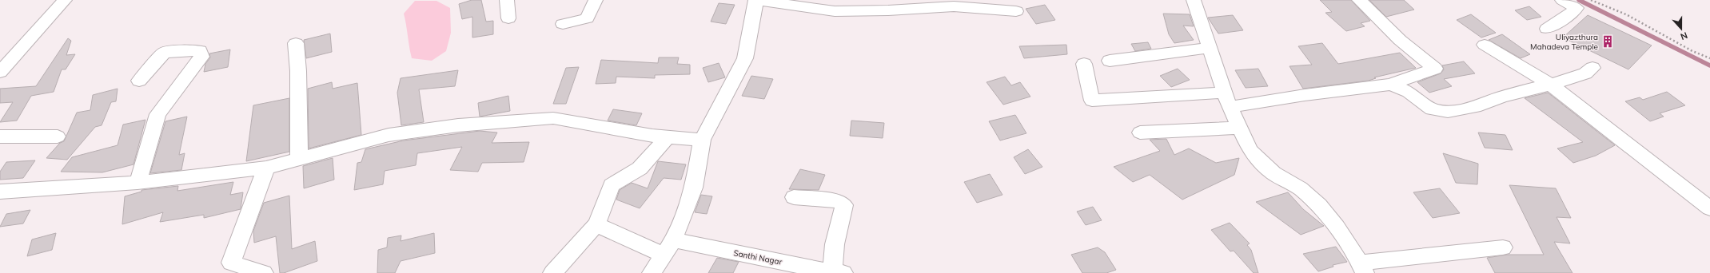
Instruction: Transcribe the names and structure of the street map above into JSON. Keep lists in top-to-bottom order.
{
  "streets": {
    "street": ["Santhi Nagar"]
  },
  "places": {
    "building": ["Uliyazthura Mahadeva Temple"]
  },
  "north": "bottom"
}
